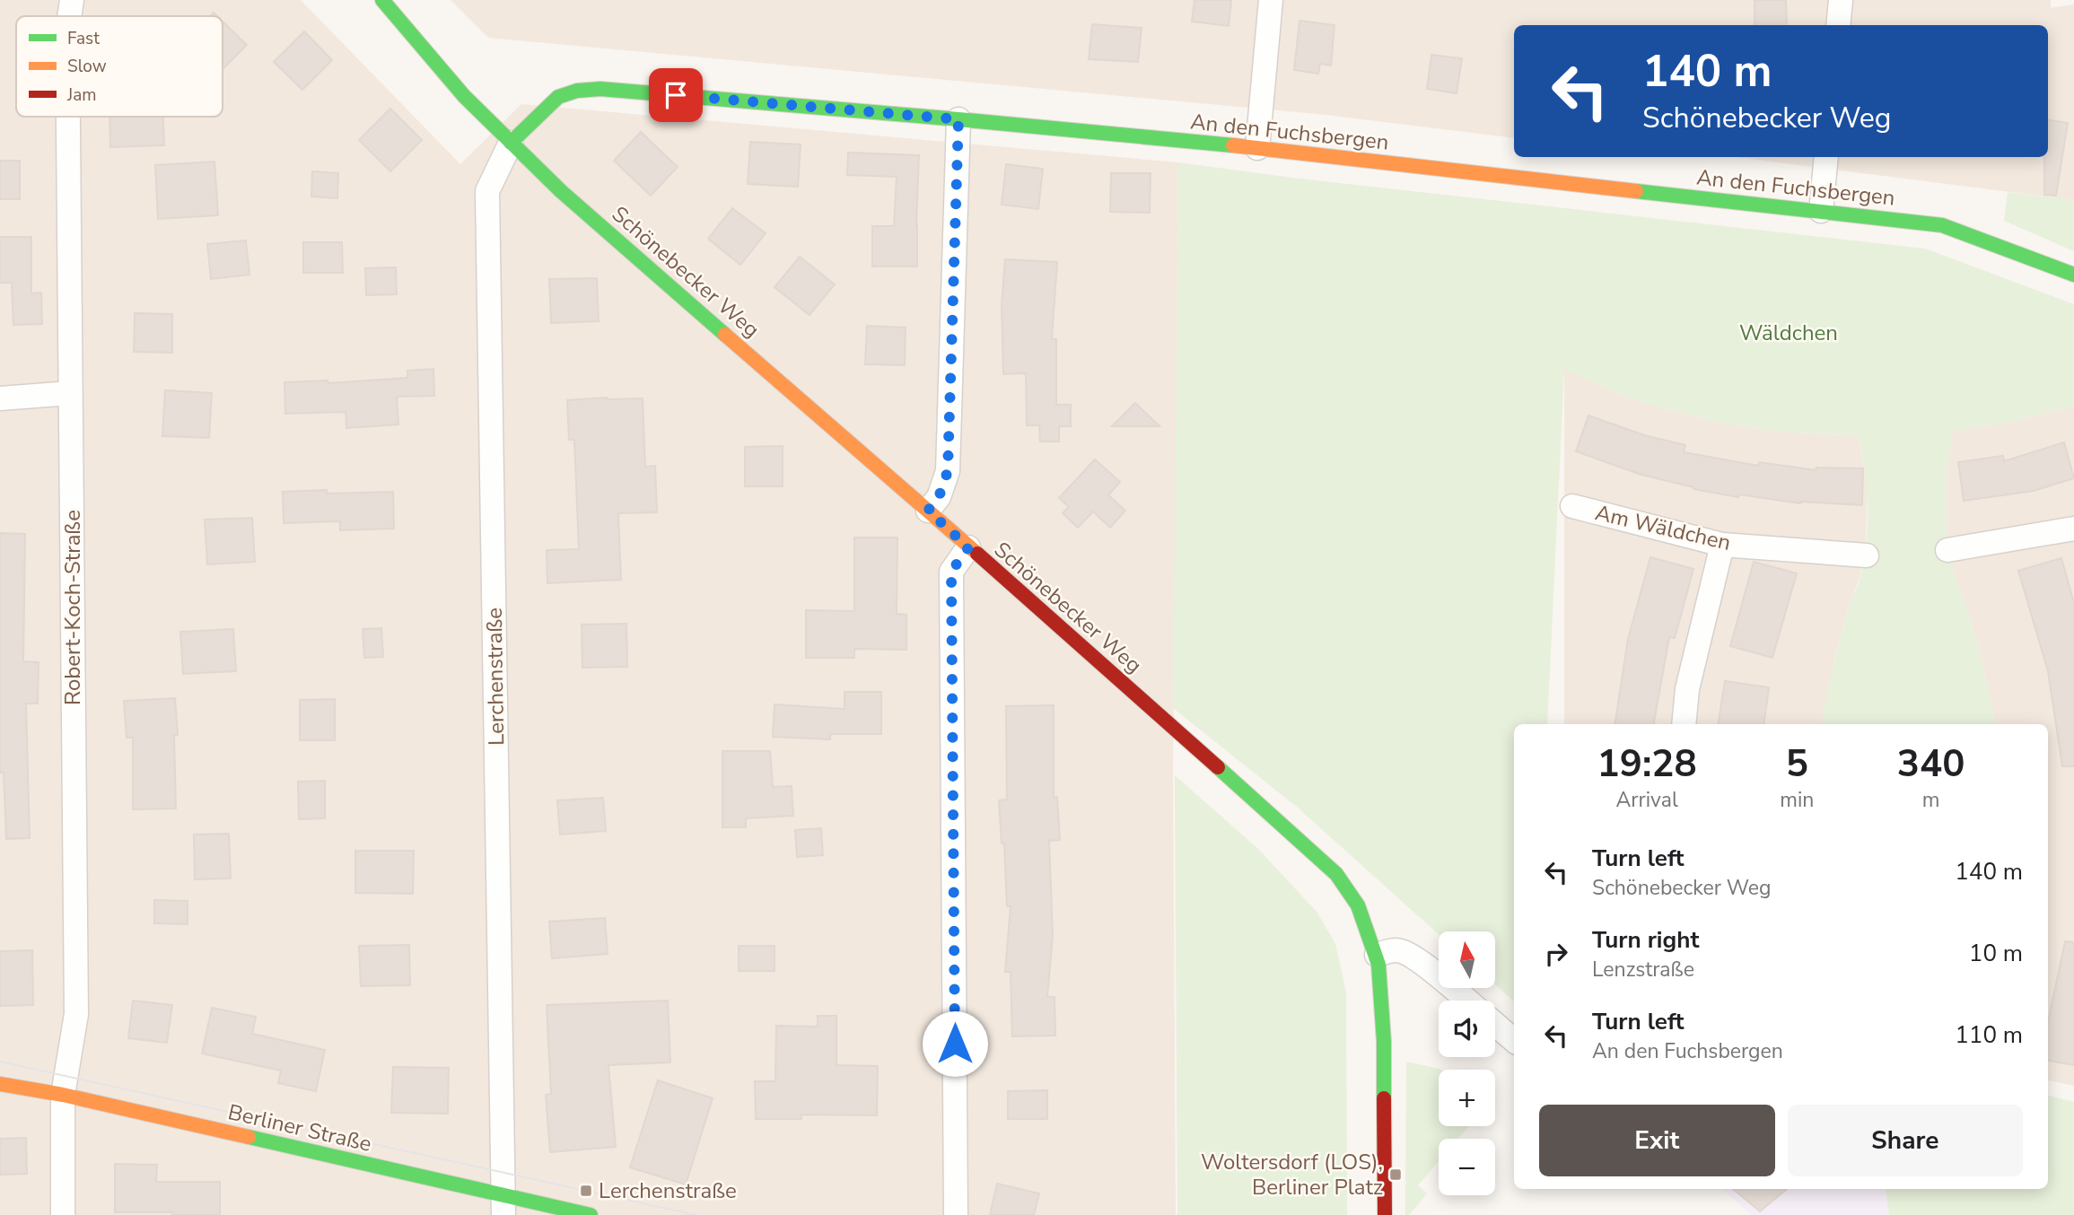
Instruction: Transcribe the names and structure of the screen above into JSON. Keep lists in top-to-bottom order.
{
  "streets": {
    "street": [
      "An den Fuchsbergen",
      "Schönebecker Weg",
      "Am Wäldchen",
      "Robert-Koch-Straße",
      "Lerchenstraße",
      "Berliner Straße"
    ]
  },
  "crossings": [
    ["An den Fuchsbergen", "Schönebecker Weg"],
    ["An den Fuchsbergen", "Lerchenstraße"],
    ["Schönebecker Weg", "Lerchenstraße"],
    ["Robert-Koch-Straße", "Berliner Straße"],
    ["Lerchenstraße", "Berliner Straße"]
  ],
  "parks": ["Wäldchen"],
  "places": {
    "transit": ["Woltersdorf (LOS), Berliner Platz", "Lerchenstraße"]
  },
  "legend": ["Fast", "Slow", "Jam"],
  "north": "top",
  "page": {
    "turn": ["140 m", "Schönebecker Weg"],
    "eta": [
      "19:28",
      "Arrival",
      "5",
      "min",
      "340",
      "m"
    ],
    "list": [
      {
        "name": "Turn left",
        "note": "Schönebecker Weg",
        "value": "140 m"
      },
      {
        "name": "Turn right",
        "note": "Lenzstraße",
        "value": "10 m"
      },
      {
        "name": "Turn left",
        "note": "An den Fuchsbergen",
        "value": "110 m"
      }
    ],
    "map_buttons": ["+", "−"],
    "buttons": ["Exit", "Share"]
  }
}
